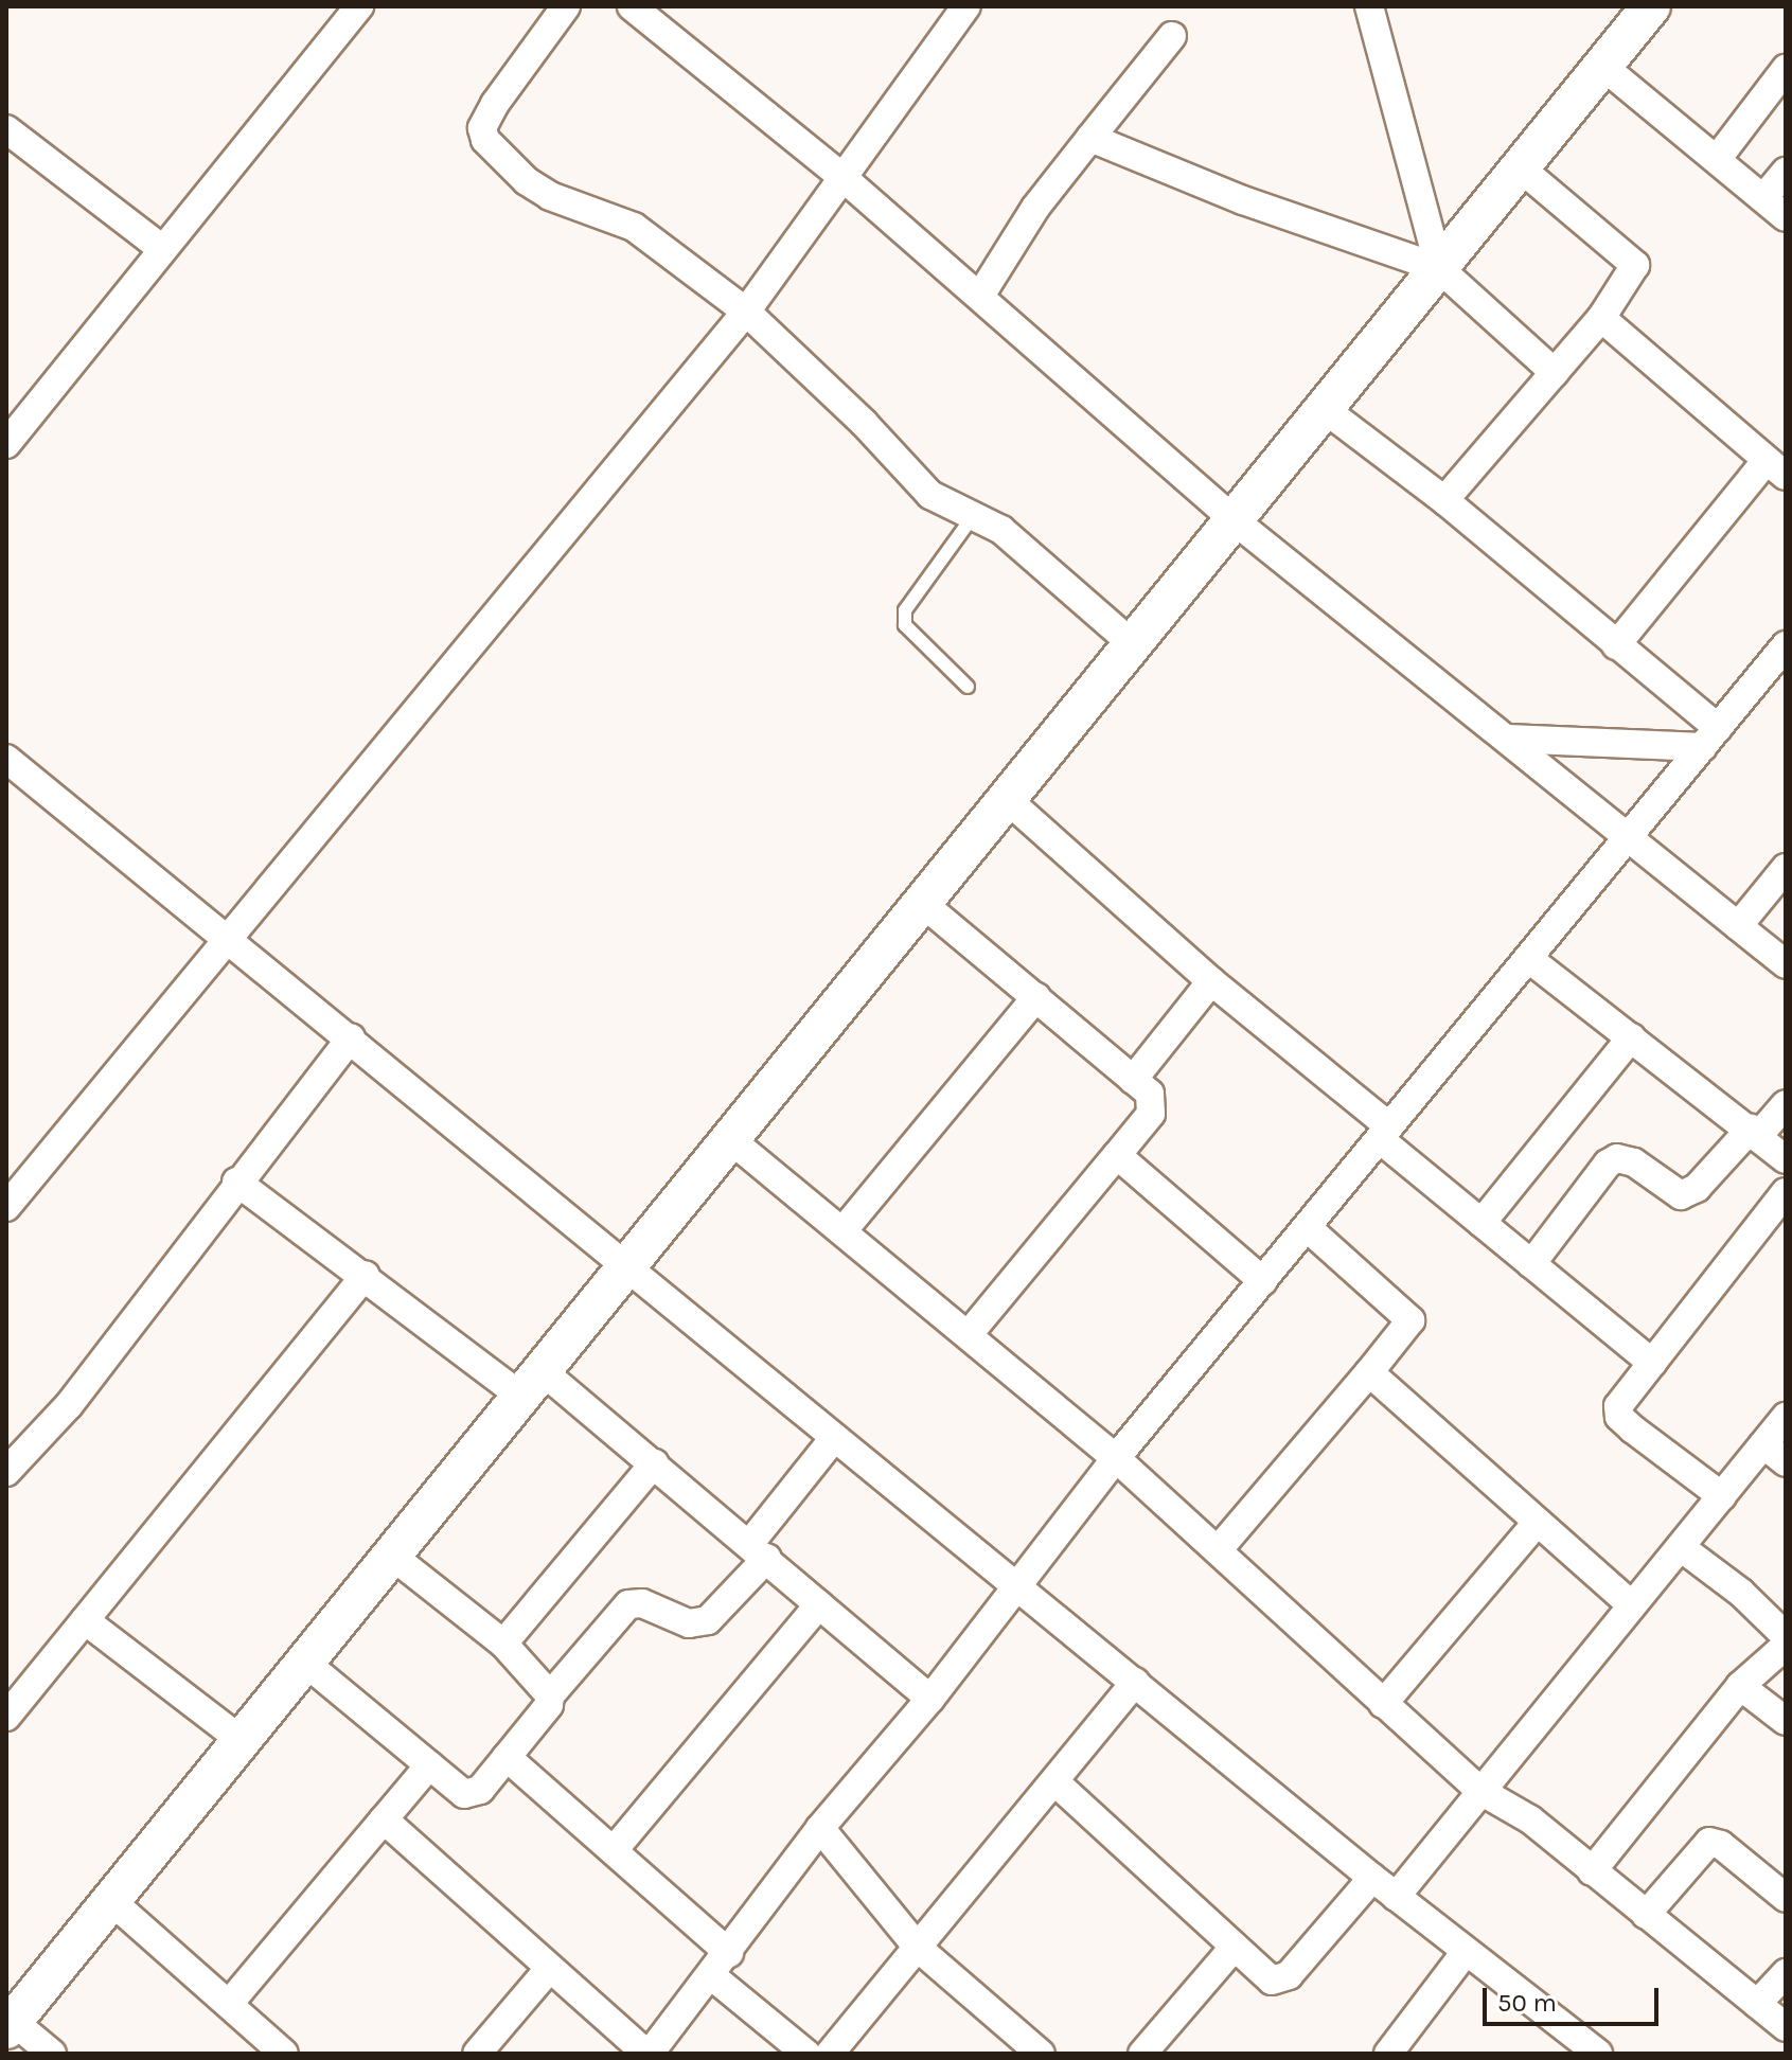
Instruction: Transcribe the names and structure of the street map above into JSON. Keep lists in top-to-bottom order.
{
  "scale_bar": "50 m"
}
